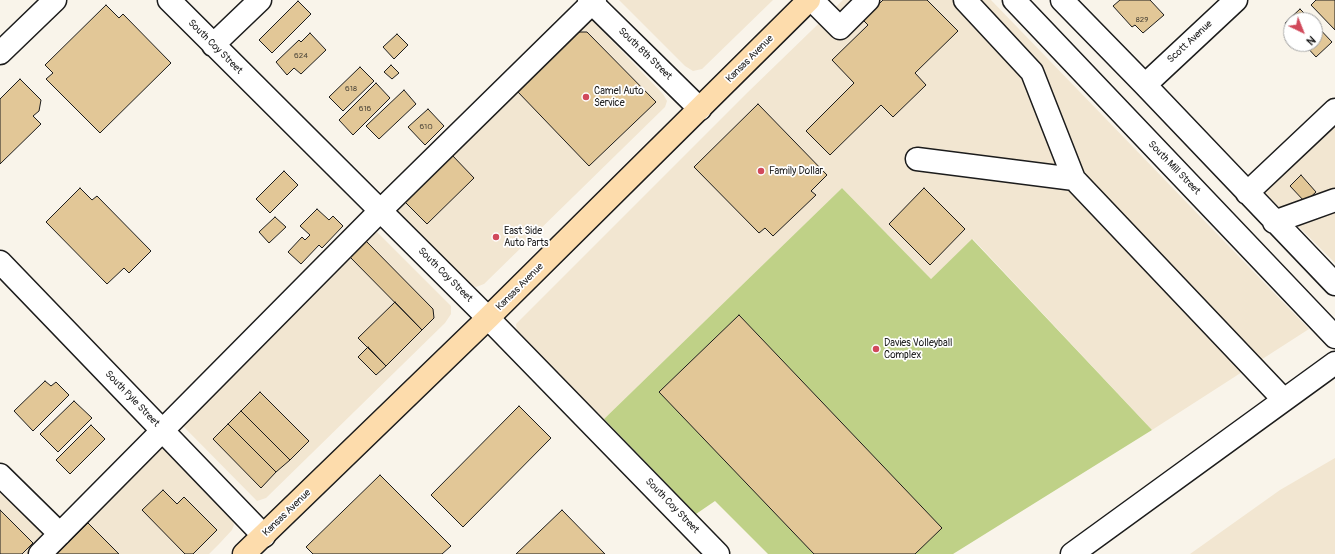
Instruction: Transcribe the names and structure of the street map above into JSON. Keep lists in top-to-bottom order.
{
  "streets": {
    "main road": ["Kansas Avenue"],
    "street": [
      "Scott Avenue",
      "South Coy Street",
      "South 8th Street",
      "South Mill Street",
      "South Pyle Street"
    ]
  },
  "crossings": [
    ["South Coy Street", "Kansas Avenue"],
    ["South 8th Street", "Kansas Avenue"],
    ["Kansas Avenue", "South Pyle Street"]
  ],
  "places": [
    "Camel Auto Service",
    "Family Dollar",
    "East Side Auto Parts",
    "Davies Volleyball Complex"
  ],
  "house_numbers": [
    "829",
    "624",
    "618",
    "616",
    "610"
  ],
  "north": "bottom right"
}
